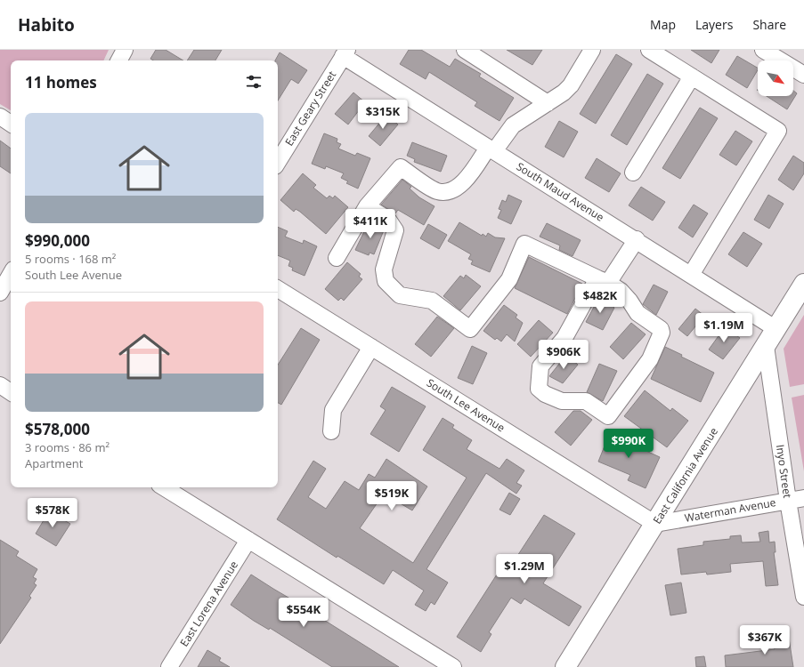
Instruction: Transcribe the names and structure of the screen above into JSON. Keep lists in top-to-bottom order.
{
  "streets": {
    "main road": ["East California Avenue"],
    "street": [
      "East Geary Street",
      "South Maud Avenue",
      "South Lee Avenue",
      "Inyo Street",
      "Waterman Avenue",
      "East Lorena Avenue"
    ]
  },
  "crossings": [
    ["East Geary Street", "South Maud Avenue"],
    ["South Maud Avenue", "East California Avenue"],
    ["South Lee Avenue", "East California Avenue"],
    ["South Lee Avenue", "Waterman Avenue"],
    ["Inyo Street", "East California Avenue"],
    ["Inyo Street", "Waterman Avenue"],
    ["East California Avenue", "Waterman Avenue"]
  ],
  "north": "bottom right",
  "page": {
    "header": "Habito",
    "nav": ["Map", "Layers", "Share"],
    "heading": "11 homes",
    "price": [
      "$315K",
      "$411K",
      "$482K",
      "$1.19M",
      "$906K",
      "$990K",
      "$519K",
      "$578K",
      "$1.29M",
      "$554K",
      "$367K"
    ],
    "list": [
      {
        "name": "$990,000",
        "note": "5 rooms · 168 m² · South Lee Avenue"
      },
      {
        "name": "$578,000",
        "note": "3 rooms · 86 m² · Apartment"
      }
    ]
  }
}
